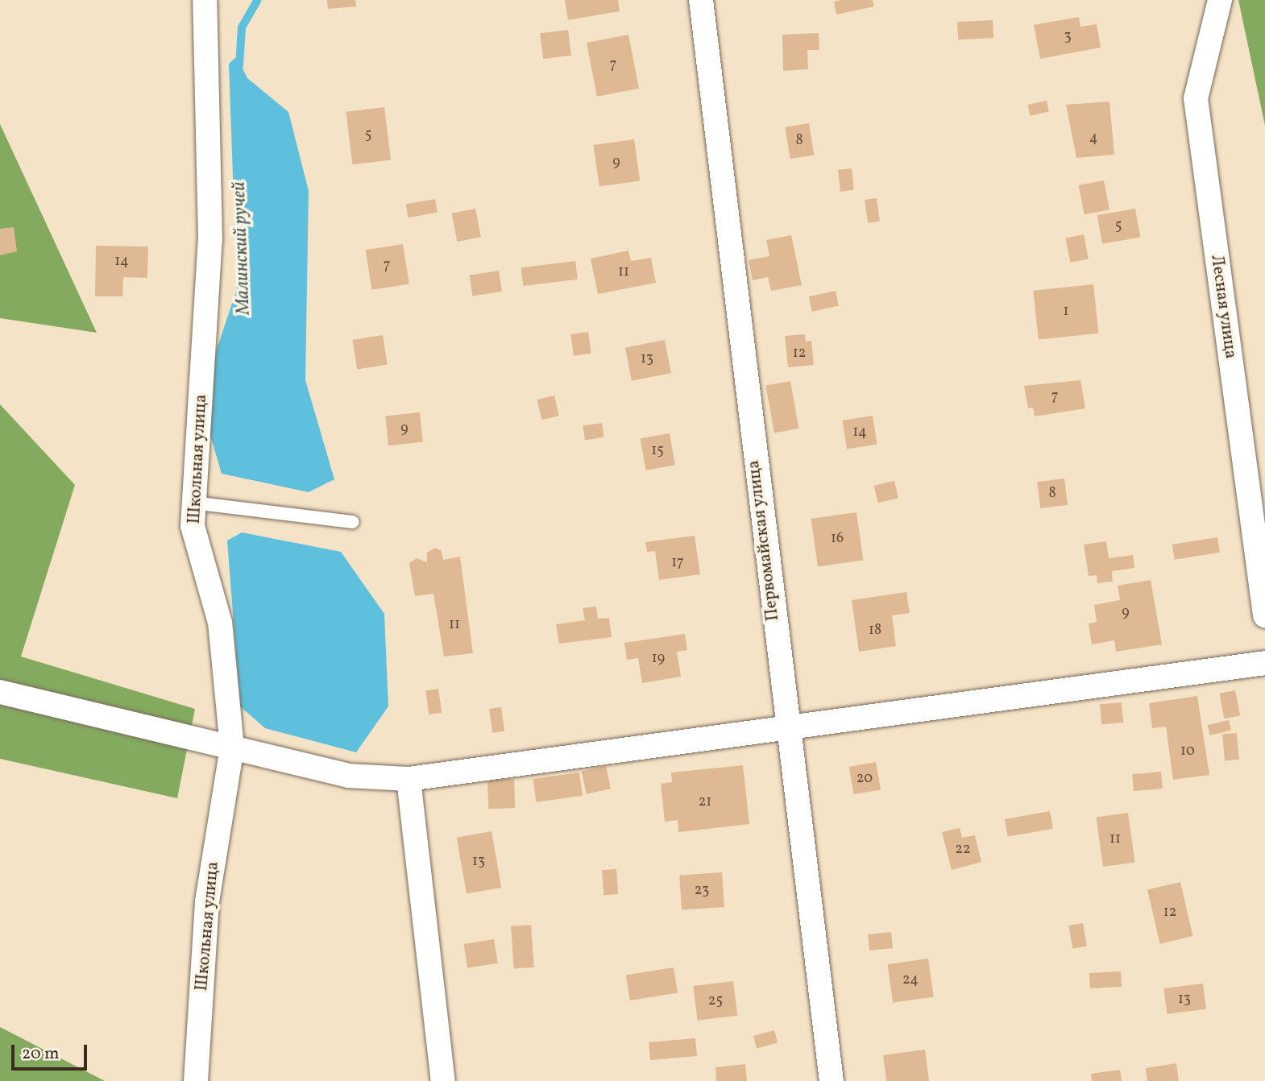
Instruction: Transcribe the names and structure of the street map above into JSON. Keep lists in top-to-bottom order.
{
  "streets": {
    "street": ["Лесная улица", "Школьная улица", "Первомайская улица"]
  },
  "water": ["Малинский ручей"],
  "house_numbers": [
    "3",
    "7",
    "5",
    "4",
    "8",
    "9",
    "5",
    "14",
    "7",
    "11",
    "1",
    "12",
    "13",
    "7",
    "9",
    "14",
    "15",
    "8",
    "16",
    "17",
    "9",
    "11",
    "18",
    "19",
    "10",
    "20",
    "21",
    "11",
    "22",
    "13",
    "23",
    "12",
    "24",
    "13",
    "25"
  ],
  "scale_bar": "20 m"
}
